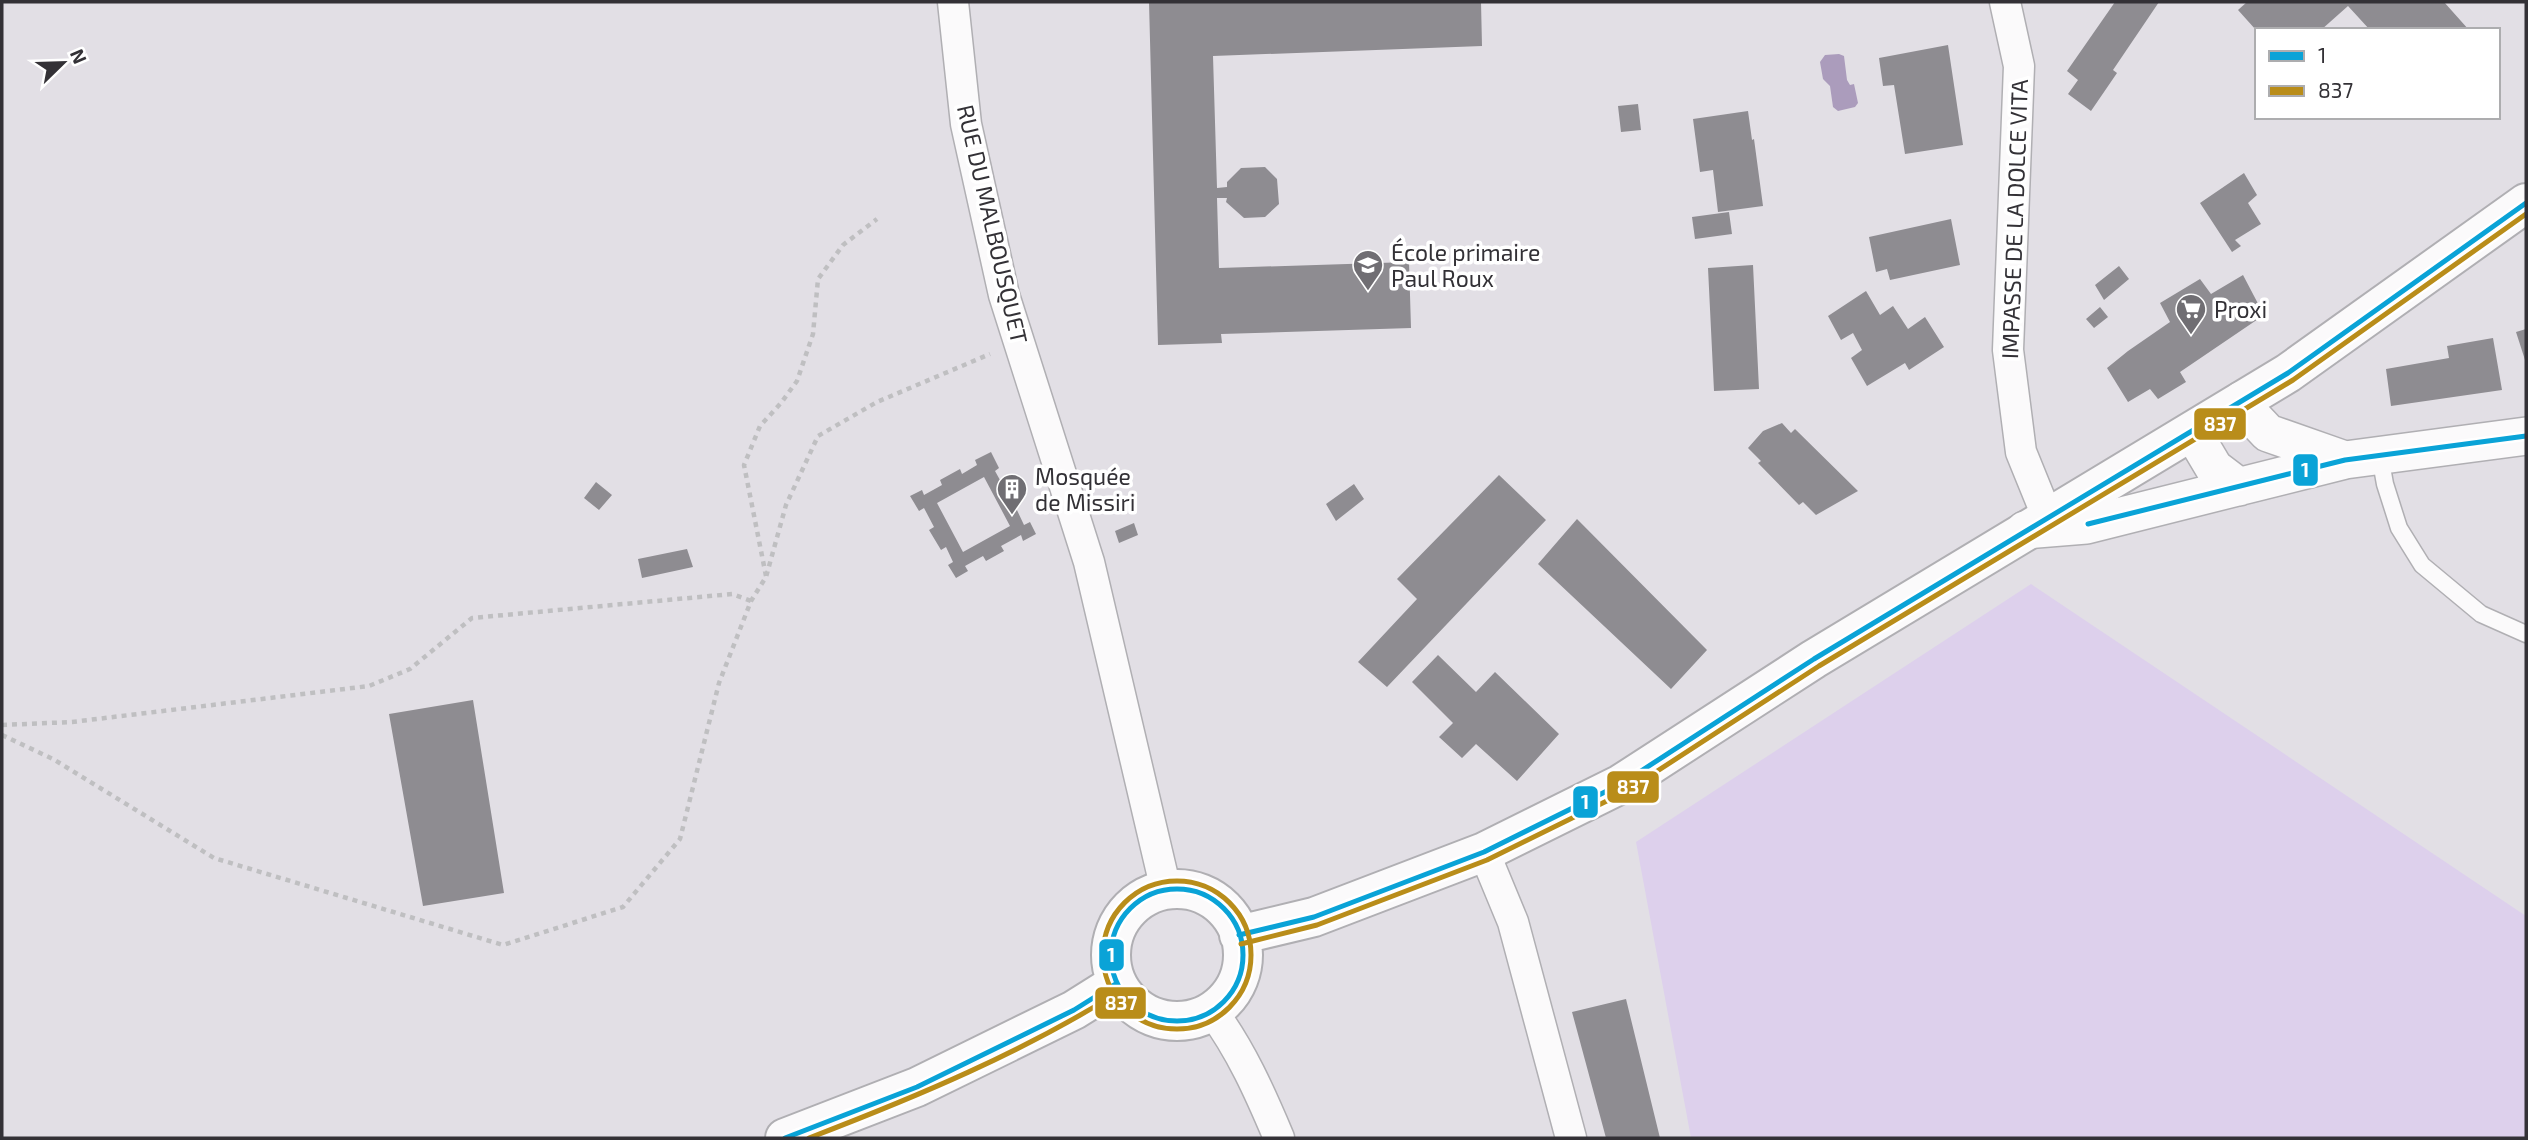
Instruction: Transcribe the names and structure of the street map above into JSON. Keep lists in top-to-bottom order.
{
  "streets": {
    "street": ["IMPASSE DE LA DOLCE VITA", "RUE DU MALBOUSQUET"]
  },
  "places": {
    "school or university": ["École primaire Paul Roux"],
    "supermarket": ["Proxi"],
    "building": ["Mosquée de Missiri"]
  },
  "lines": ["transit line 1", "transit line 837"],
  "legend": ["1", "837"],
  "north": "top right"
}
